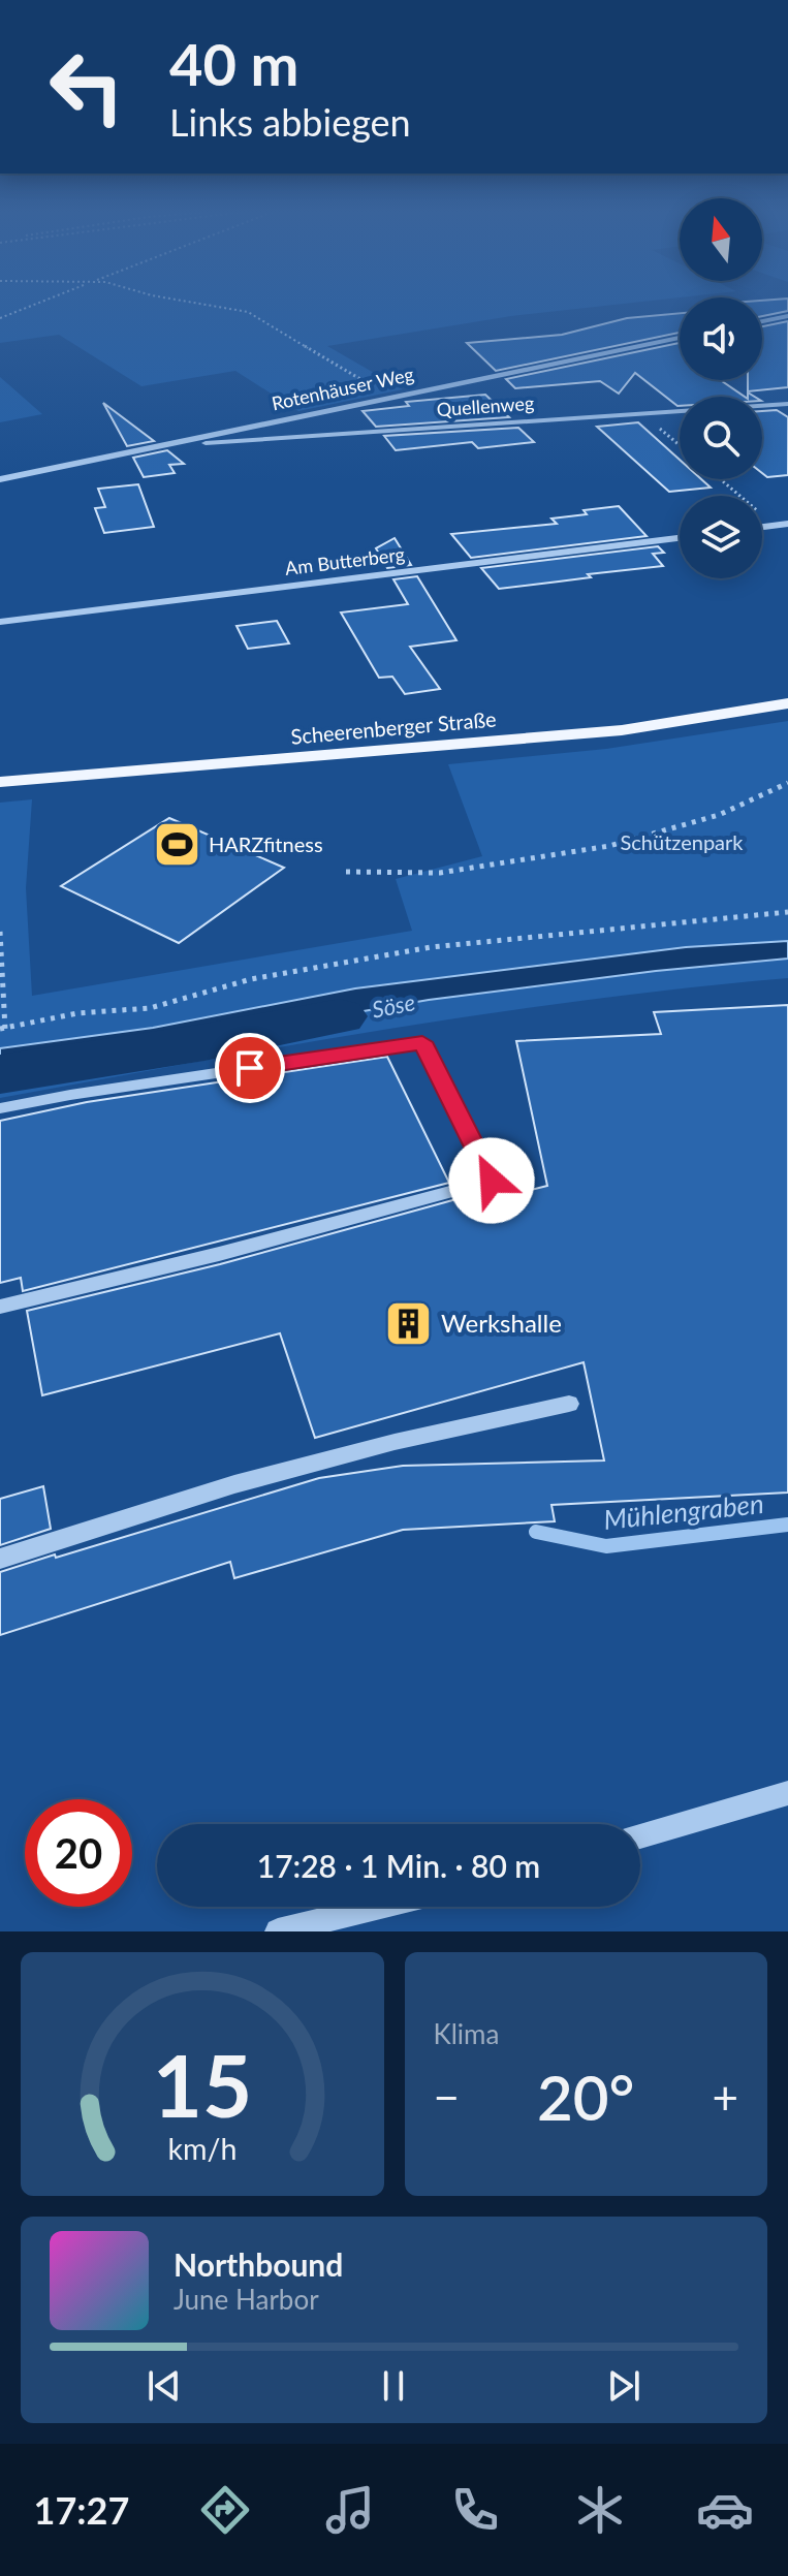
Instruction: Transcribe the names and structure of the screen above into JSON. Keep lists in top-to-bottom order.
{
  "streets": {
    "main road": ["Scheerenberger Straße"],
    "street": ["Rotenhäuser Weg", "Quellenweg", "Am Butterberg"]
  },
  "crossings": [
    ["Rotenhäuser Weg", "Quellenweg"]
  ],
  "water": ["Söse", "Mühlengraben"],
  "parks": ["Schützenpark"],
  "places": {
    "sports": ["HARZfitness"],
    "building": ["Werkshalle"]
  },
  "north": "top",
  "page": {
    "turn": ["40 m", "Links abbiegen"],
    "limit": "20",
    "trip": "17:28 · 1 Min. · 80 m",
    "tile": "Klima",
    "heat": ["−", "20°", "+"],
    "song": ["Northbound", "June Harbor"],
    "tabs": "17:27",
    "gauge": ["15", "km/h"]
  }
}
